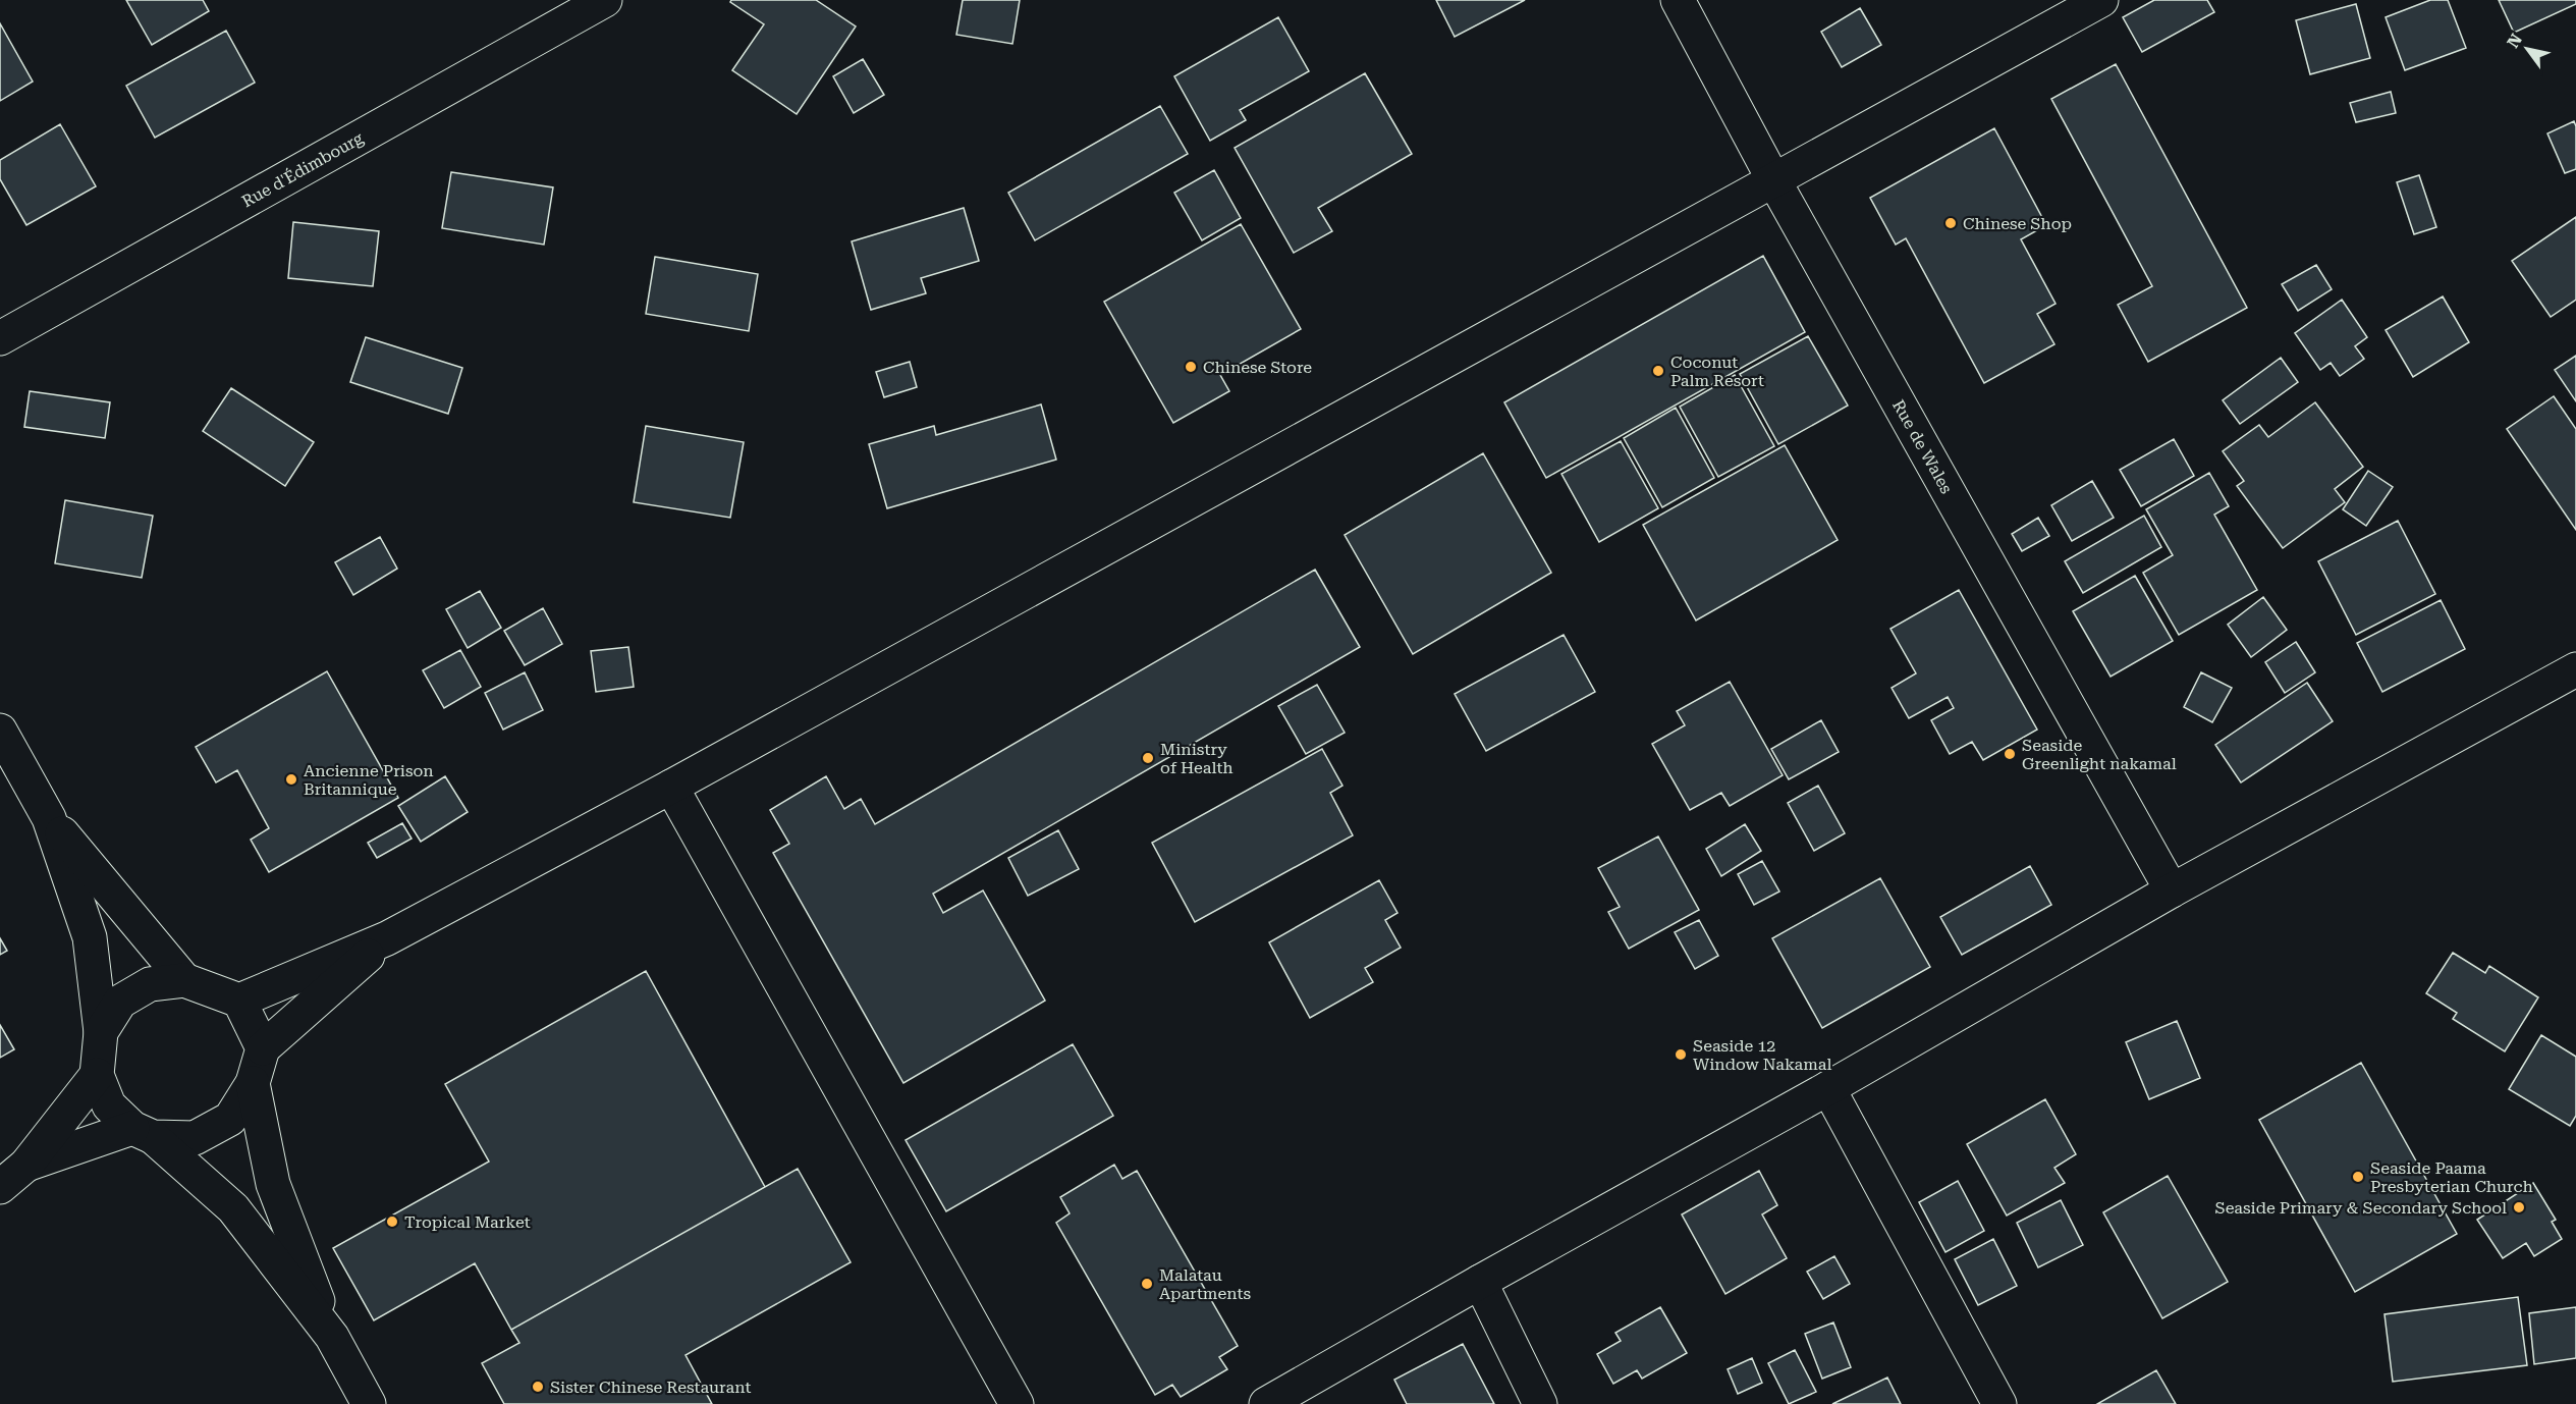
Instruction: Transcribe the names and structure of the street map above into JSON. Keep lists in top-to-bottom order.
{
  "streets": {
    "street": ["Rue d'Édimbourg", "Rue de Wales"]
  },
  "places": [
    "Chinese Shop",
    "Chinese Store",
    "Coconut Palm Resort",
    "Seaside Greenlight nakamal",
    "Ministry of Health",
    "Ancienne Prison Britannique",
    "Seaside 12 Window Nakamal",
    "Seaside Paama Presbyterian Church",
    "Seaside Primary & Secondary School",
    "Tropical Market",
    "Malatau Apartments",
    "Sister Chinese Restaurant"
  ],
  "north": "top left"
}
